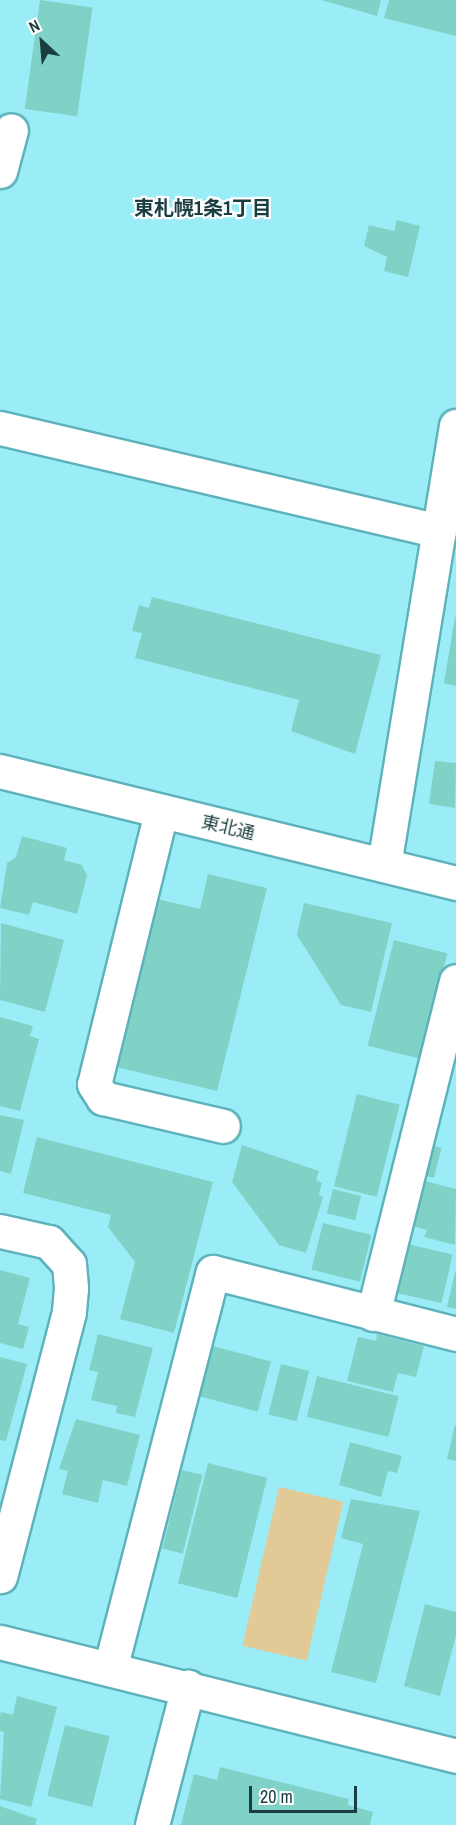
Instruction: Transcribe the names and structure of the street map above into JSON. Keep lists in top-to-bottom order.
{
  "streets": {
    "street": ["東北通"]
  },
  "districts": ["東札幌1条1丁目"],
  "scale_bar": "20 m",
  "north": "top left"
}
